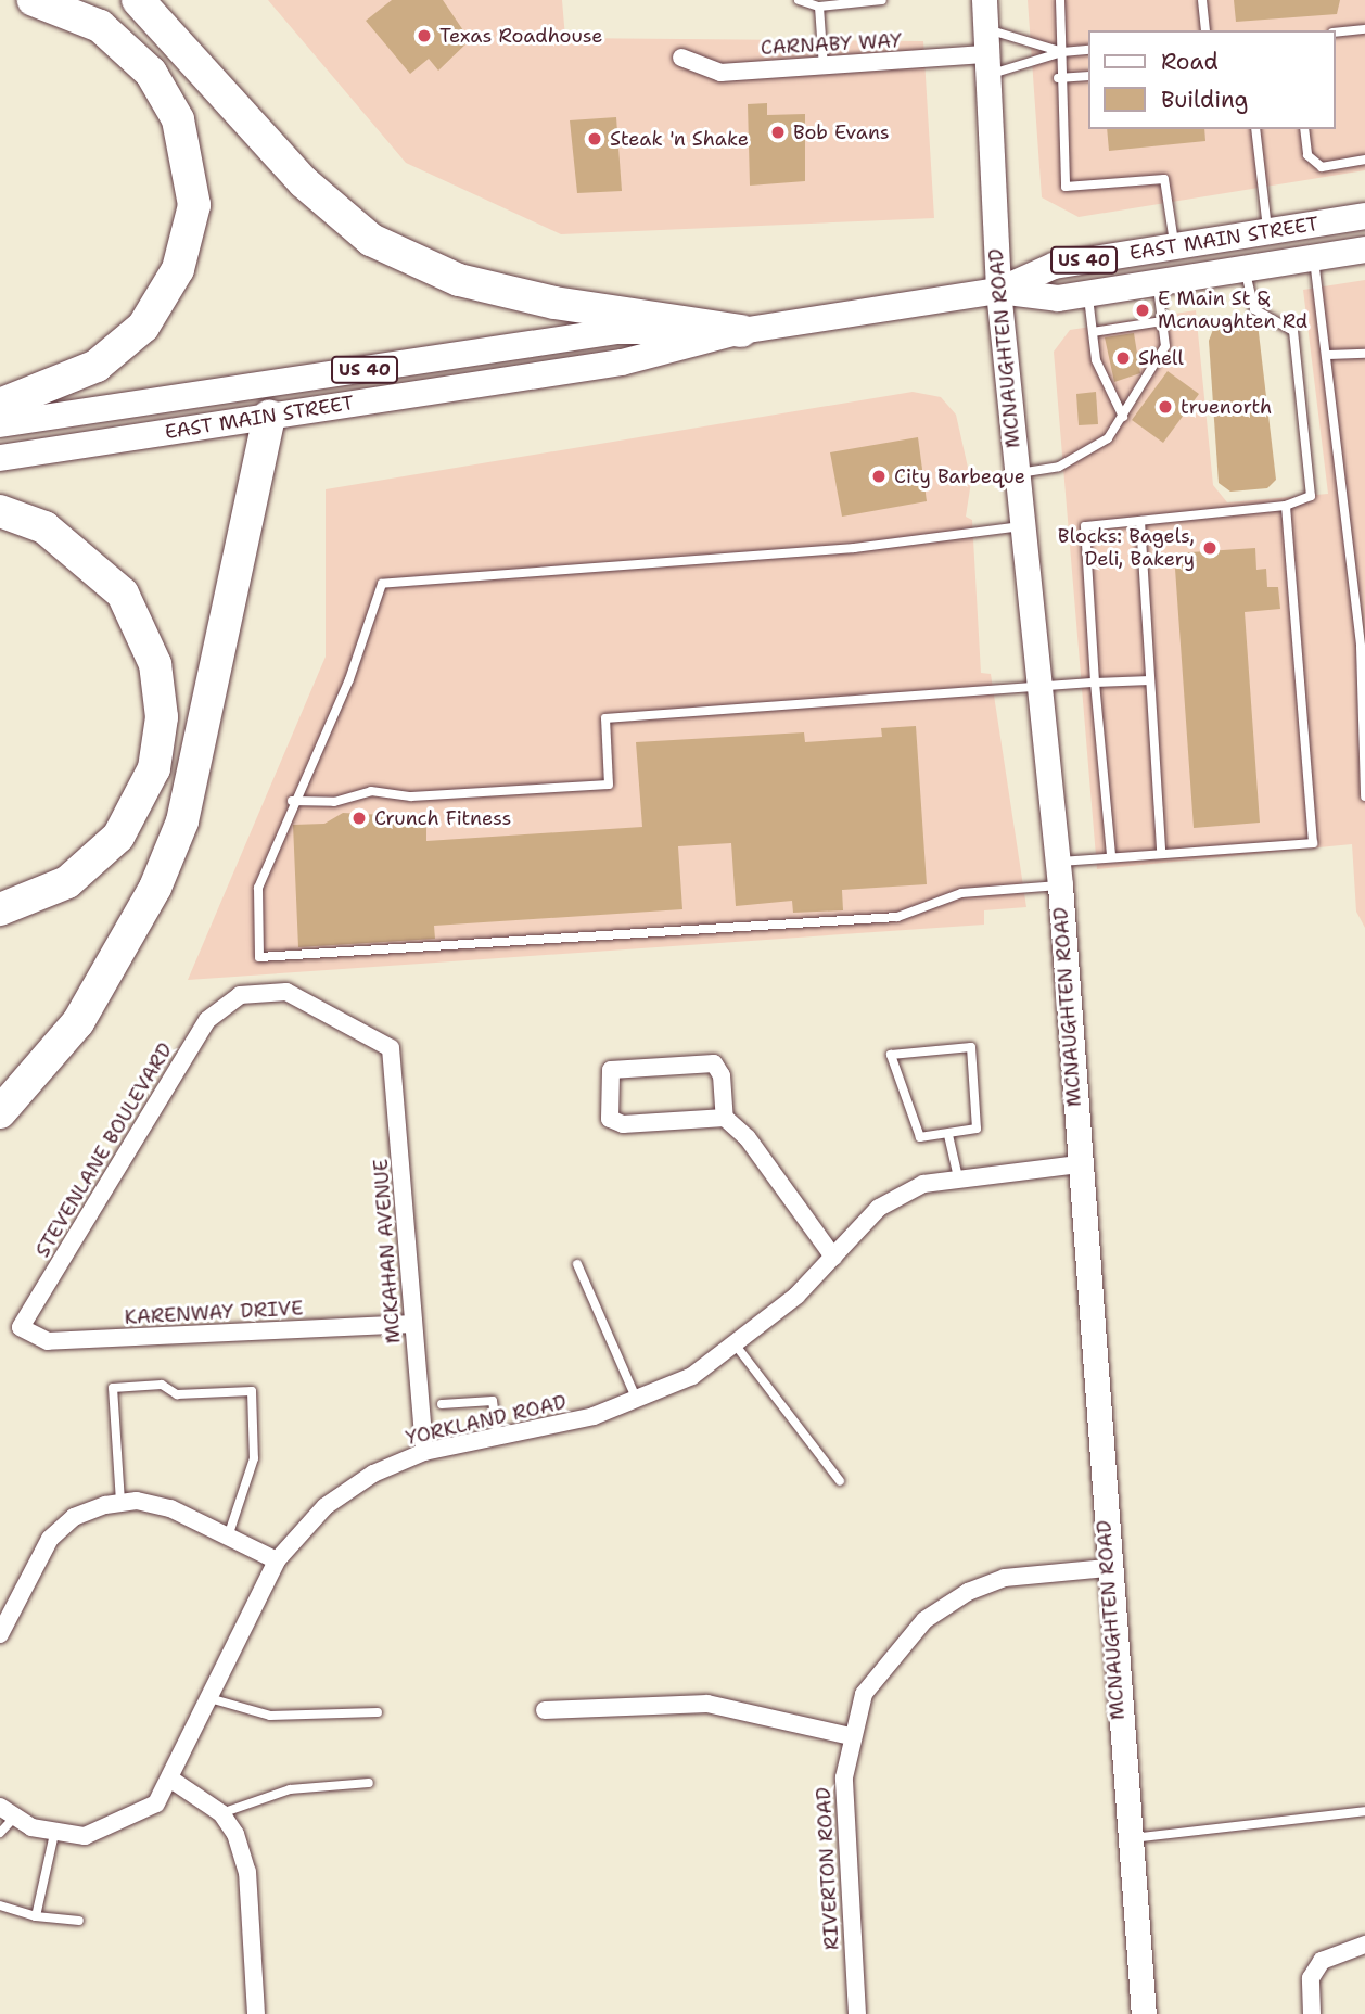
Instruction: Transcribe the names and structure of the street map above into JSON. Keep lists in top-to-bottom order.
{
  "streets": {
    "main road": ["EAST MAIN STREET", "US 40"],
    "street": [
      "CARNABY WAY",
      "MCNAUGHTEN ROAD",
      "STEVENLANE BOULEVARD",
      "MCKAHAN AVENUE",
      "KARENWAY DRIVE",
      "YORKLAND ROAD",
      "RIVERTON ROAD"
    ]
  },
  "crossings": [
    ["CARNABY WAY", "MCNAUGHTEN ROAD"],
    ["EAST MAIN STREET", "MCNAUGHTEN ROAD"],
    ["MCNAUGHTEN ROAD", "YORKLAND ROAD"],
    ["MCNAUGHTEN ROAD", "RIVERTON ROAD"],
    ["STEVENLANE BOULEVARD", "MCKAHAN AVENUE"],
    ["STEVENLANE BOULEVARD", "KARENWAY DRIVE"],
    ["MCKAHAN AVENUE", "KARENWAY DRIVE"],
    ["MCKAHAN AVENUE", "YORKLAND ROAD"]
  ],
  "places": [
    "Texas Roadhouse",
    "Bob Evans",
    "Steak 'n Shake",
    "E Main St & Mcnaughten Rd",
    "Shell",
    "truenorth",
    "City Barbeque",
    "Blocks: Bagels, Deli, Bakery",
    "Crunch Fitness"
  ],
  "legend": ["Road", "Building"]
}
